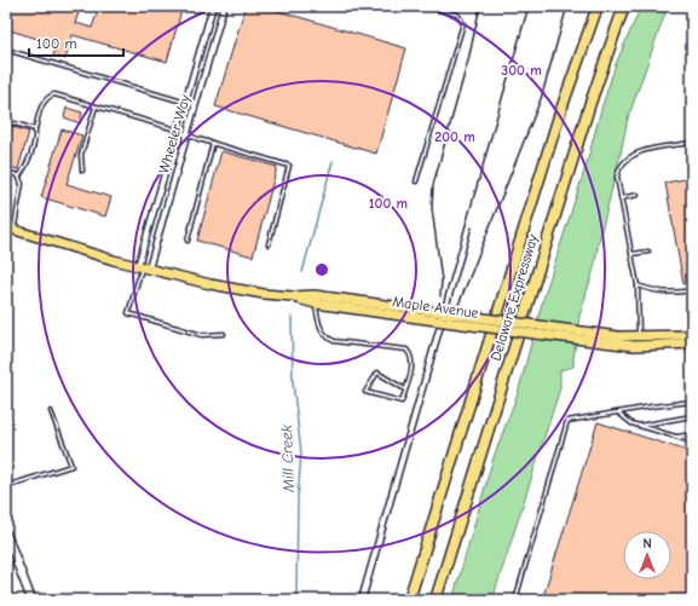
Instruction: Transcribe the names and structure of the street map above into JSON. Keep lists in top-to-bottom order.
{
  "streets": {
    "highway": ["Delaware Expressway"],
    "main road": ["Maple Avenue"],
    "street": ["Wheeler Way"]
  },
  "crossings": [
    ["Wheeler Way", "Maple Avenue"]
  ],
  "water": ["Mill Creek"],
  "scale_bar": "100 m",
  "north": "top",
  "rings": ["300 m", "200 m", "100 m"]
}
